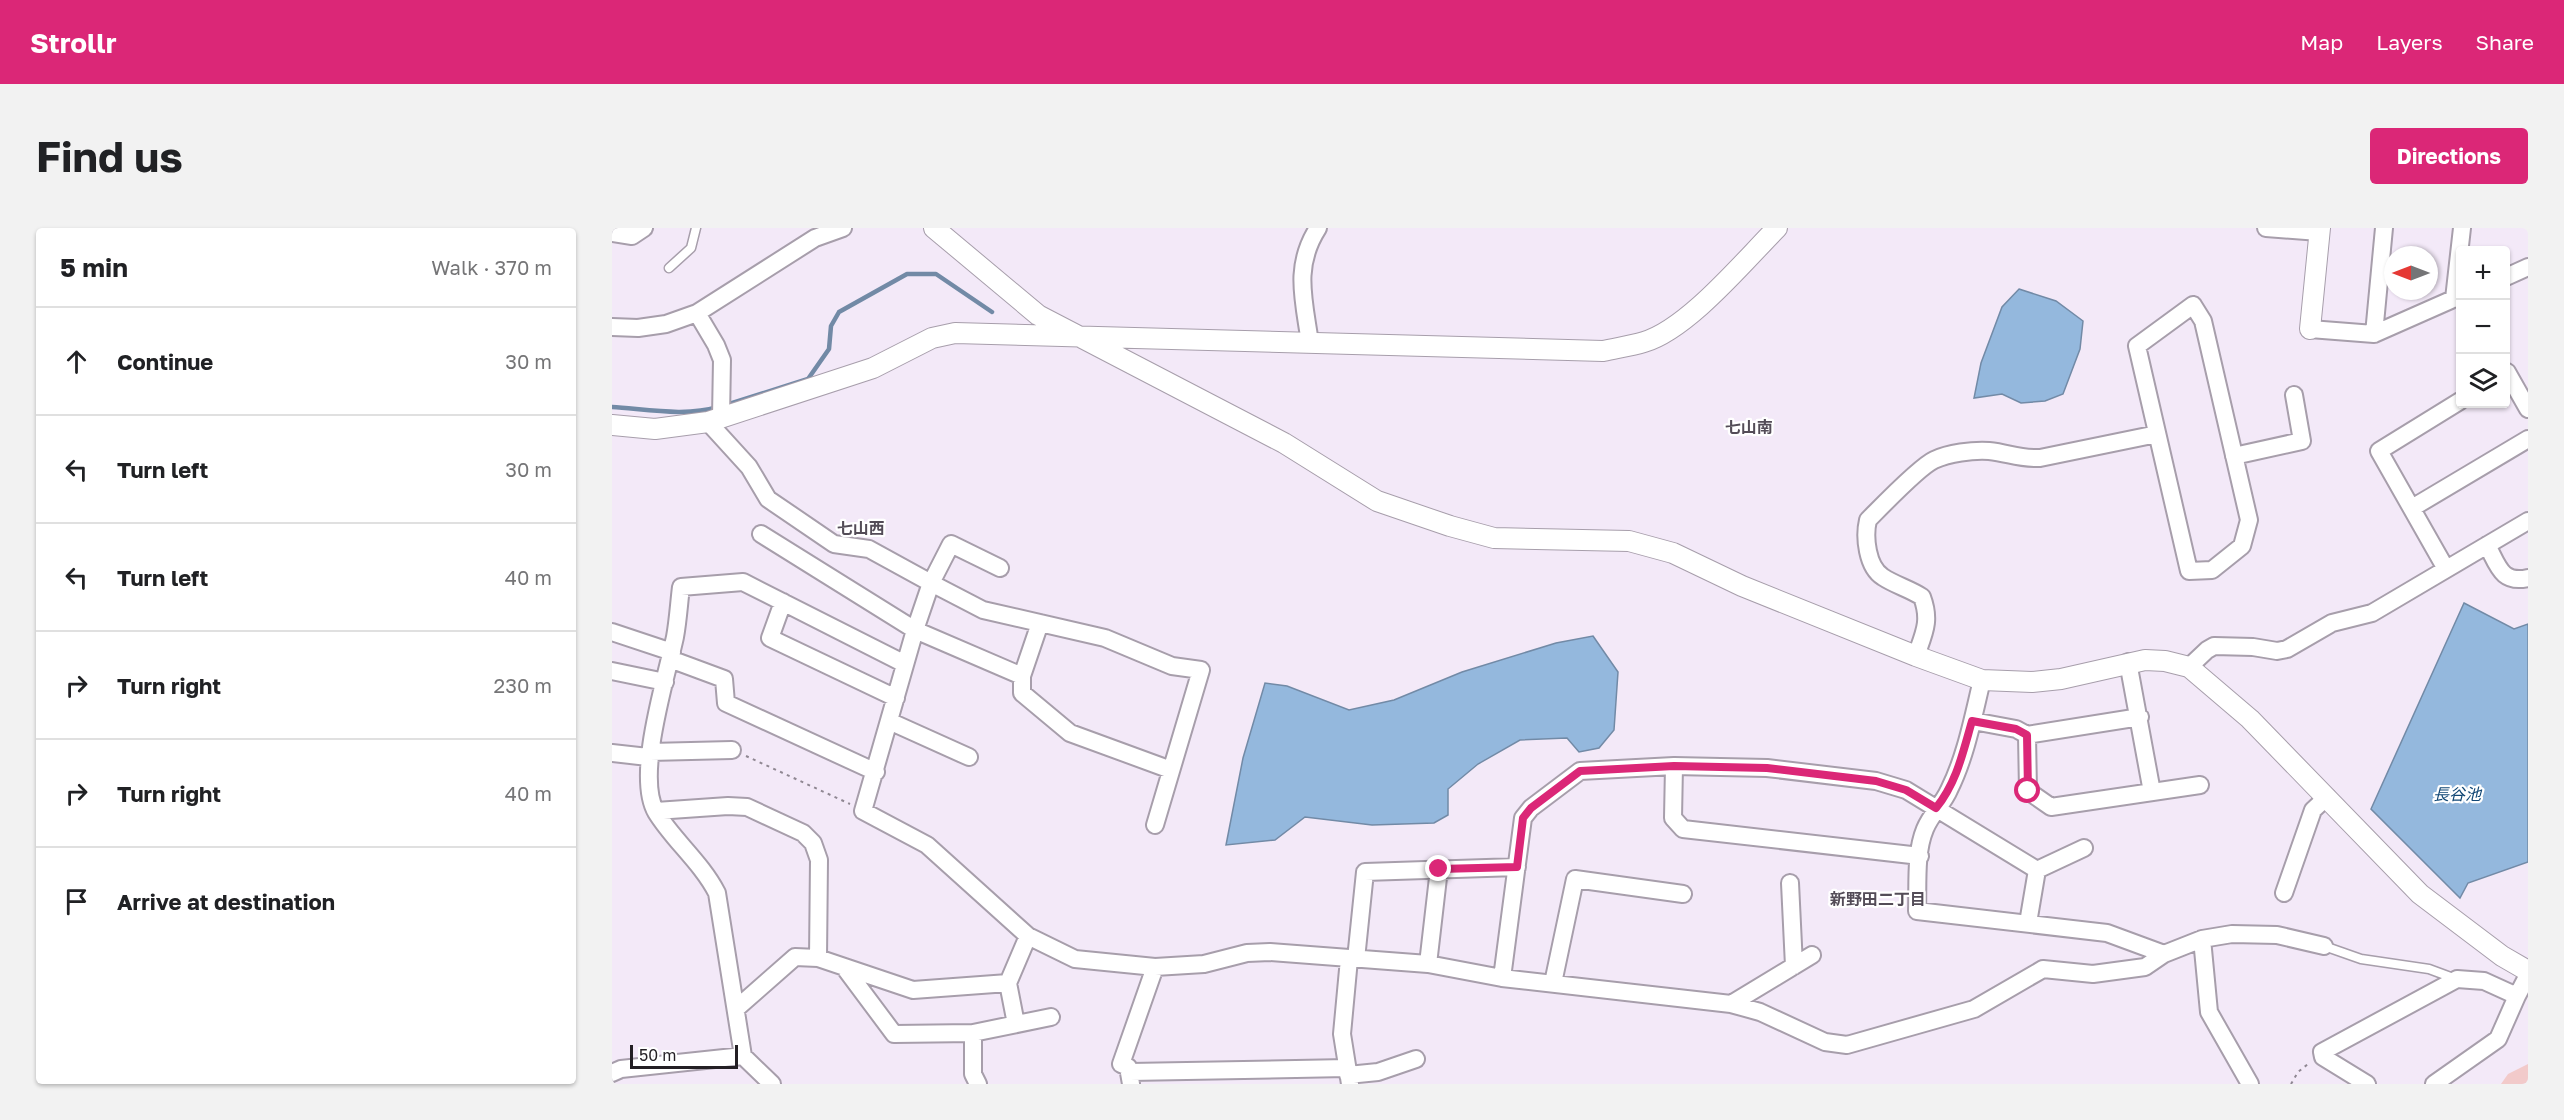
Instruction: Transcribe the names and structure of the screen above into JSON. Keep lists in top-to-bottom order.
{
  "districts": ["七山南", "七山西", "新野田二丁目"],
  "water": ["長谷池"],
  "scale_bar": "50 m",
  "north": "left",
  "page": {
    "header": "Strollr",
    "nav": ["Map", "Layers", "Share"],
    "buttons": "Directions",
    "title": "Find us",
    "heading": ["5 min", "Walk · 370 m"],
    "map_buttons": ["+", "−"],
    "list": [
      ["Continue", "30 m"],
      ["Turn left", "30 m"],
      ["Turn left", "40 m"],
      ["Turn right", "230 m"],
      ["Turn right", "40 m"],
      "Arrive at destination"
    ],
    "scale": "50 m"
  }
}
